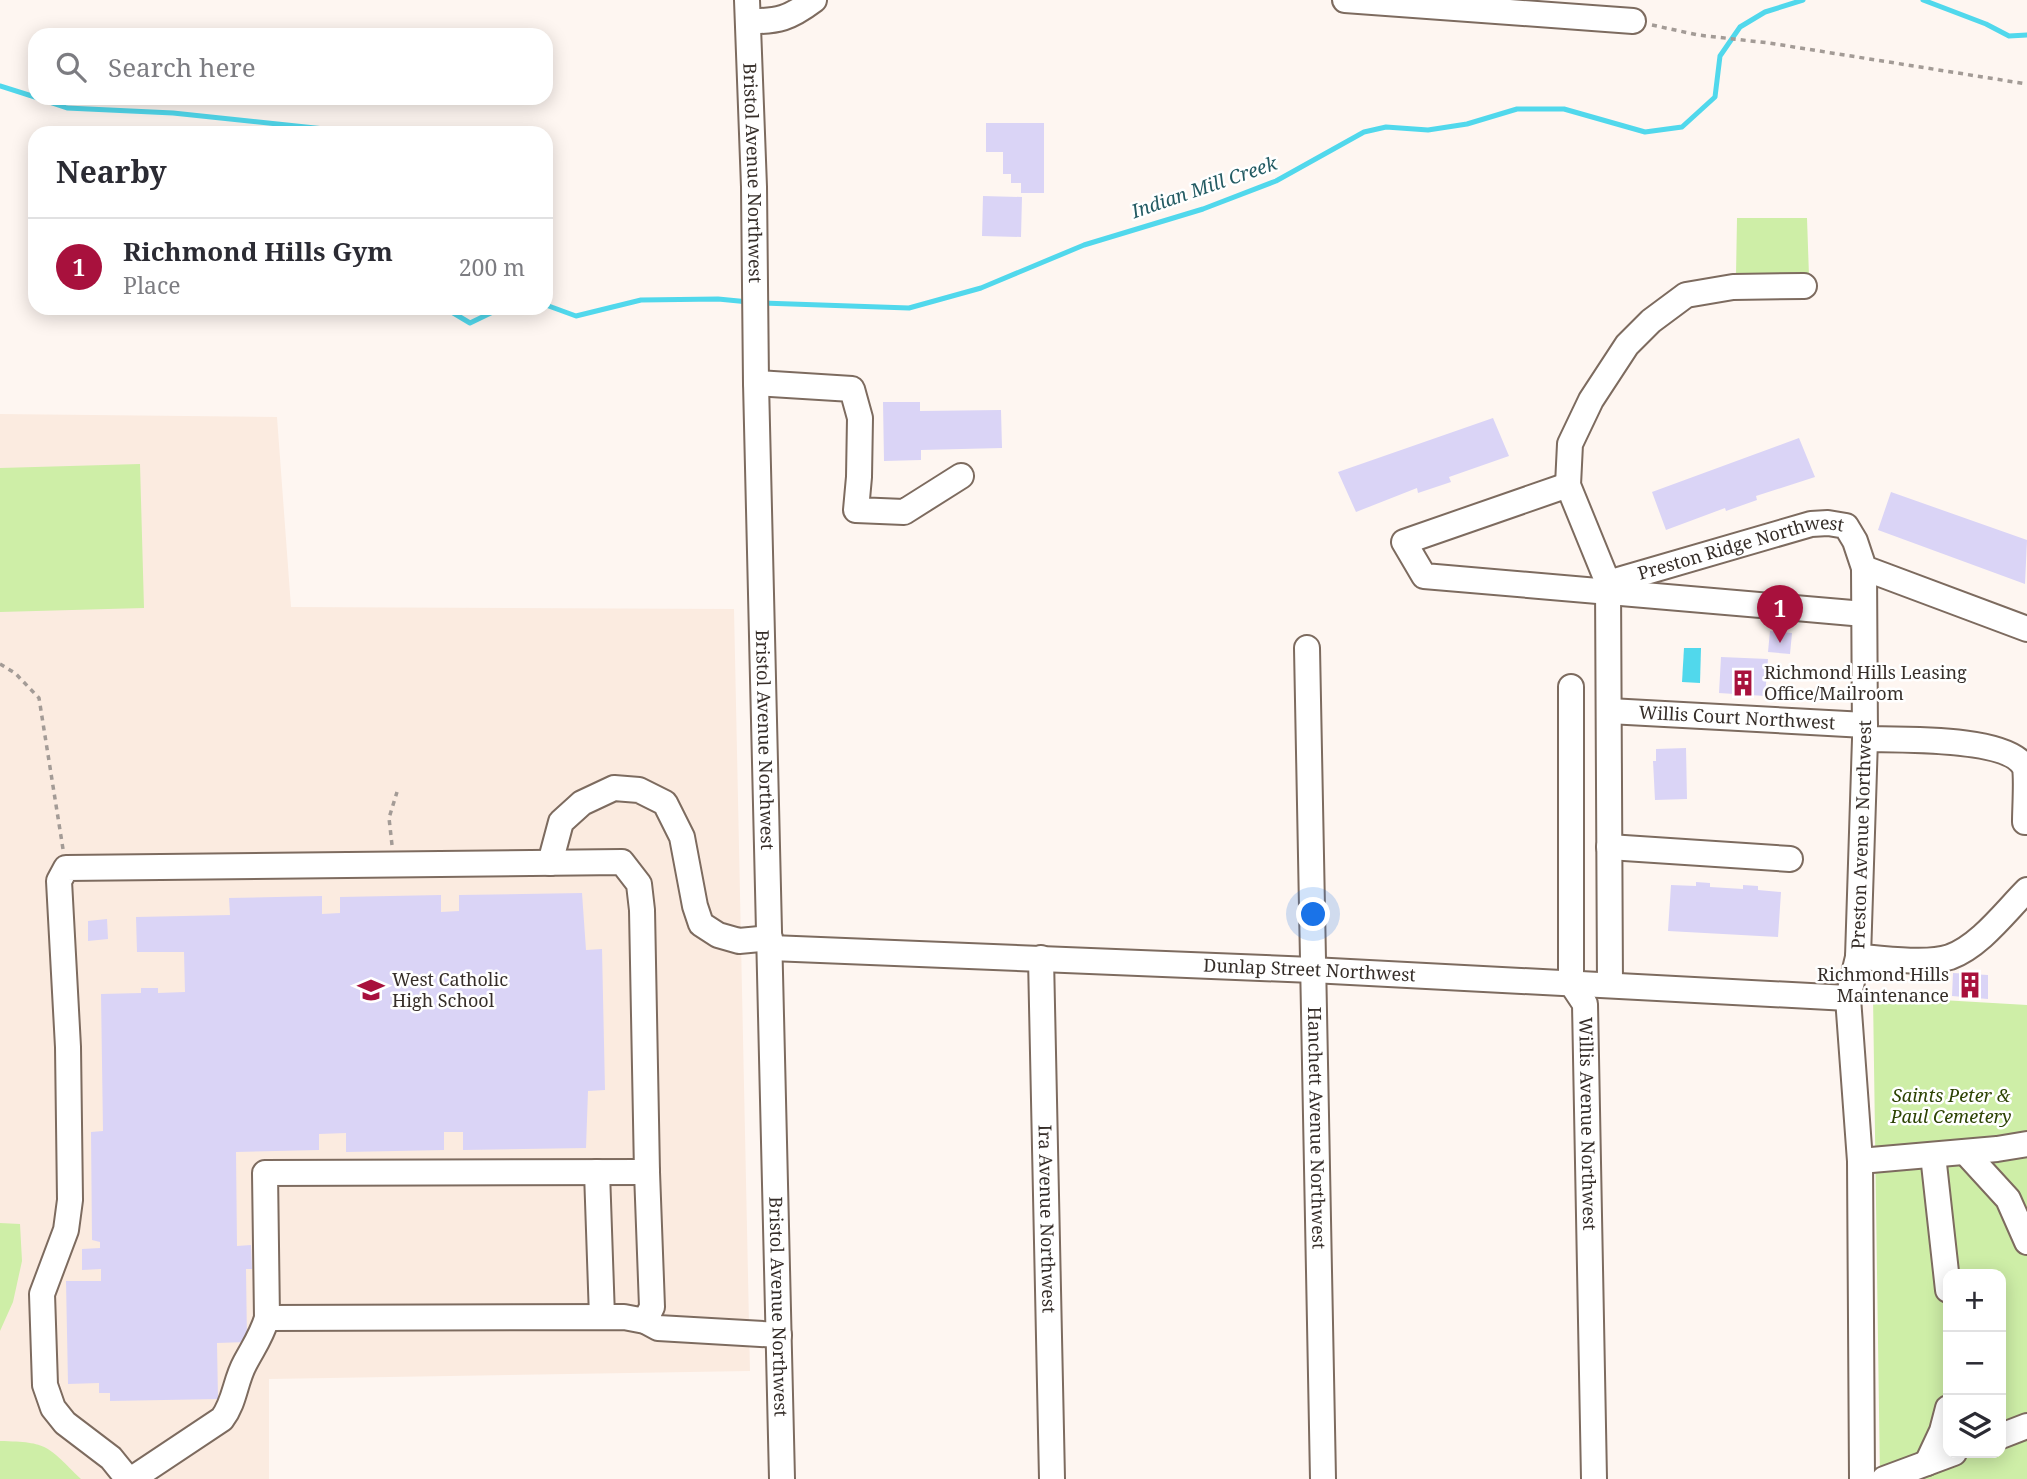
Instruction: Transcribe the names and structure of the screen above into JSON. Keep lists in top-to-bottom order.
{
  "streets": {
    "street": [
      "Bristol Avenue Northwest",
      "Preston Ridge Northwest",
      "Willis Court Northwest",
      "Preston Avenue Northwest",
      "Dunlap Street Northwest",
      "Willis Avenue Northwest",
      "Hanchett Avenue Northwest",
      "Ira Avenue Northwest"
    ]
  },
  "crossings": [
    ["Bristol Avenue Northwest", "Dunlap Street Northwest"],
    ["Preston Ridge Northwest", "Preston Avenue Northwest"],
    ["Willis Court Northwest", "Preston Avenue Northwest"],
    ["Preston Avenue Northwest", "Dunlap Street Northwest"],
    ["Dunlap Street Northwest", "Willis Avenue Northwest"],
    ["Dunlap Street Northwest", "Hanchett Avenue Northwest"],
    ["Dunlap Street Northwest", "Ira Avenue Northwest"]
  ],
  "water": ["Indian Mill Creek"],
  "parks": ["Saints Peter & Paul Cemetery"],
  "places": {
    "building": ["Richmond Hills Leasing Office/Mailroom", "Richmond Hills Maintenance"],
    "school or university": ["West Catholic High School"]
  },
  "page": {
    "search": "Search here",
    "heading": "Nearby",
    "list": [
      {
        "mark": "1",
        "name": "Richmond Hills Gym",
        "note": "Place",
        "value": "200 m"
      }
    ],
    "pins": "1",
    "map_buttons": ["+", "−"]
  }
}
